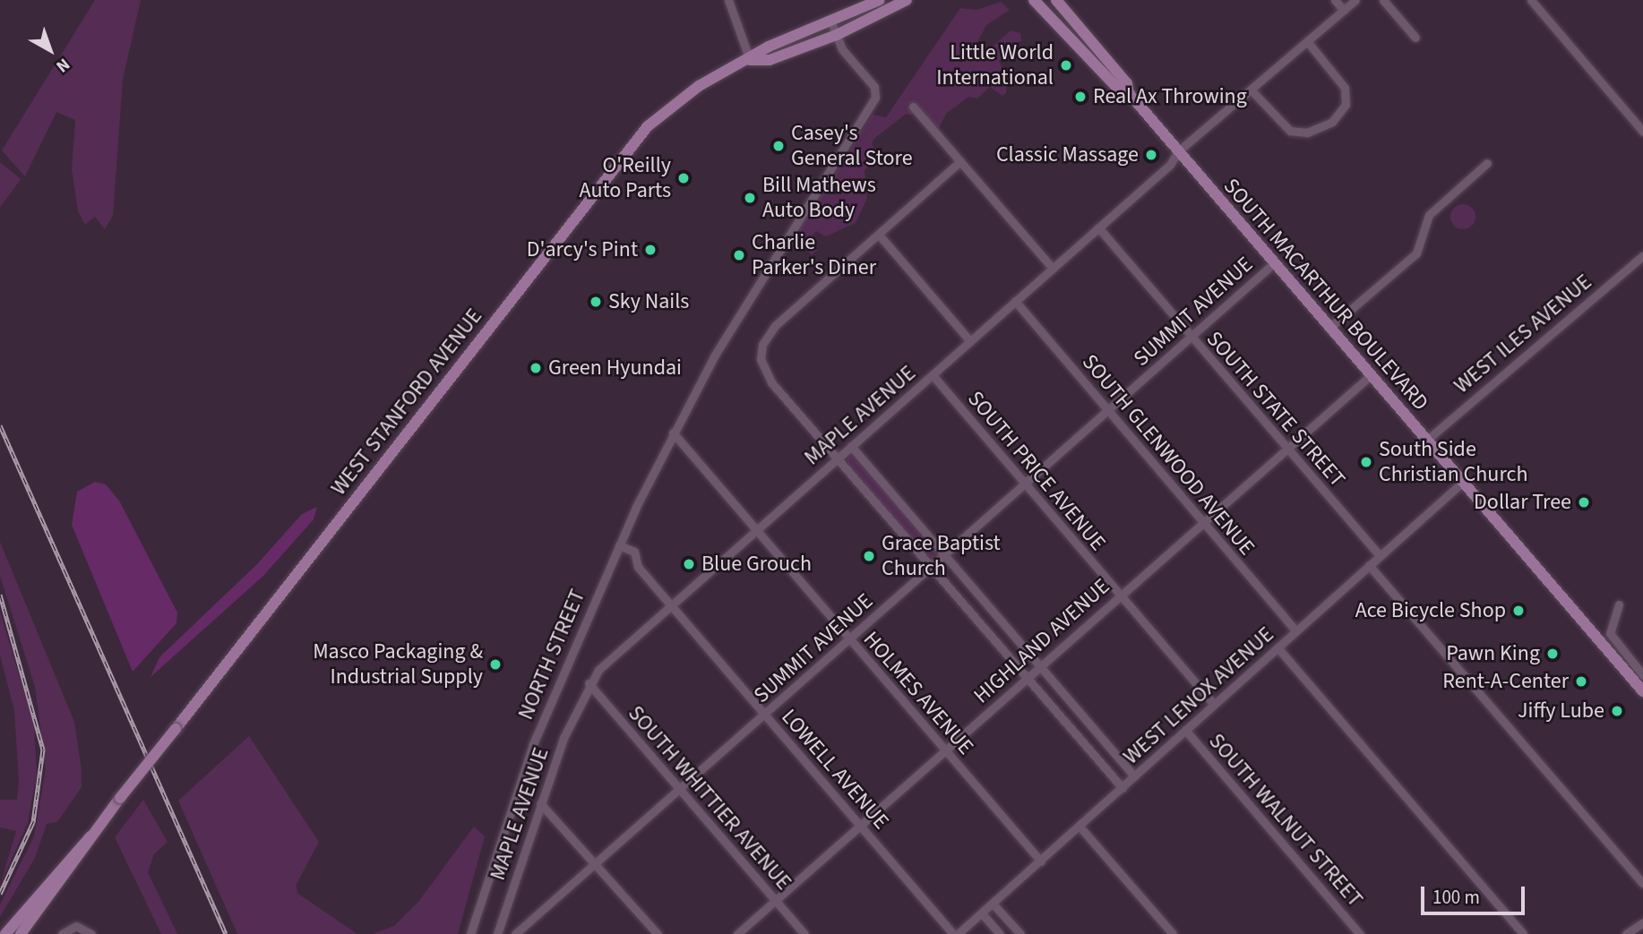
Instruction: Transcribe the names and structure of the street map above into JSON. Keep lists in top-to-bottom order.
{
  "streets": {
    "main road": ["SOUTH MACARTHUR BOULEVARD", "WEST STANFORD AVENUE"],
    "street": [
      "SUMMIT AVENUE",
      "WEST ILES AVENUE",
      "SOUTH STATE STREET",
      "MAPLE AVENUE",
      "SOUTH GLENWOOD AVENUE",
      "SOUTH PRICE AVENUE",
      "HIGHLAND AVENUE",
      "NORTH STREET",
      "HOLMES AVENUE",
      "WEST LENOX AVENUE",
      "LOWELL AVENUE",
      "SOUTH WHITTIER AVENUE",
      "SOUTH WALNUT STREET"
    ]
  },
  "crossings": [
    ["SOUTH MACARTHUR BOULEVARD", "SUMMIT AVENUE"],
    ["SOUTH MACARTHUR BOULEVARD", "WEST ILES AVENUE"],
    ["SOUTH MACARTHUR BOULEVARD", "MAPLE AVENUE"],
    ["SOUTH MACARTHUR BOULEVARD", "HIGHLAND AVENUE"],
    ["SOUTH MACARTHUR BOULEVARD", "WEST LENOX AVENUE"],
    ["SUMMIT AVENUE", "SOUTH STATE STREET"],
    ["SUMMIT AVENUE", "SOUTH GLENWOOD AVENUE"],
    ["SUMMIT AVENUE", "SOUTH PRICE AVENUE"],
    ["SUMMIT AVENUE", "HOLMES AVENUE"],
    ["SUMMIT AVENUE", "LOWELL AVENUE"],
    ["SUMMIT AVENUE", "SOUTH WHITTIER AVENUE"],
    ["WEST STANFORD AVENUE", "NORTH STREET"],
    ["SOUTH STATE STREET", "MAPLE AVENUE"],
    ["SOUTH STATE STREET", "HIGHLAND AVENUE"],
    ["SOUTH STATE STREET", "WEST LENOX AVENUE"],
    ["MAPLE AVENUE", "SOUTH GLENWOOD AVENUE"],
    ["MAPLE AVENUE", "SOUTH PRICE AVENUE"],
    ["MAPLE AVENUE", "HOLMES AVENUE"],
    ["MAPLE AVENUE", "LOWELL AVENUE"],
    ["MAPLE AVENUE", "SOUTH WHITTIER AVENUE"],
    ["SOUTH GLENWOOD AVENUE", "HIGHLAND AVENUE"],
    ["SOUTH GLENWOOD AVENUE", "WEST LENOX AVENUE"],
    ["SOUTH PRICE AVENUE", "HIGHLAND AVENUE"],
    ["SOUTH PRICE AVENUE", "WEST LENOX AVENUE"],
    ["HIGHLAND AVENUE", "HOLMES AVENUE"],
    ["HIGHLAND AVENUE", "LOWELL AVENUE"],
    ["HIGHLAND AVENUE", "SOUTH WHITTIER AVENUE"],
    ["NORTH STREET", "HOLMES AVENUE"],
    ["NORTH STREET", "LOWELL AVENUE"],
    ["HOLMES AVENUE", "WEST LENOX AVENUE"],
    ["WEST LENOX AVENUE", "LOWELL AVENUE"],
    ["WEST LENOX AVENUE", "SOUTH WALNUT STREET"]
  ],
  "places": [
    "Little World International",
    "Real Ax Throwing",
    "Casey's General Store",
    "Classic Massage",
    "O'Reilly Auto Parts",
    "Bill Mathews Auto Body",
    "D'arcy's Pint",
    "Charlie Parker's Diner",
    "Sky Nails",
    "Green Hyundai",
    "South Side Christian Church",
    "Dollar Tree",
    "Grace Baptist Church",
    "Blue Grouch",
    "Ace Bicycle Shop",
    "Pawn King",
    "Masco Packaging & Industrial Supply",
    "Rent-A-Center",
    "Jiffy Lube"
  ],
  "scale_bar": "100 m",
  "north": "bottom right"
}
